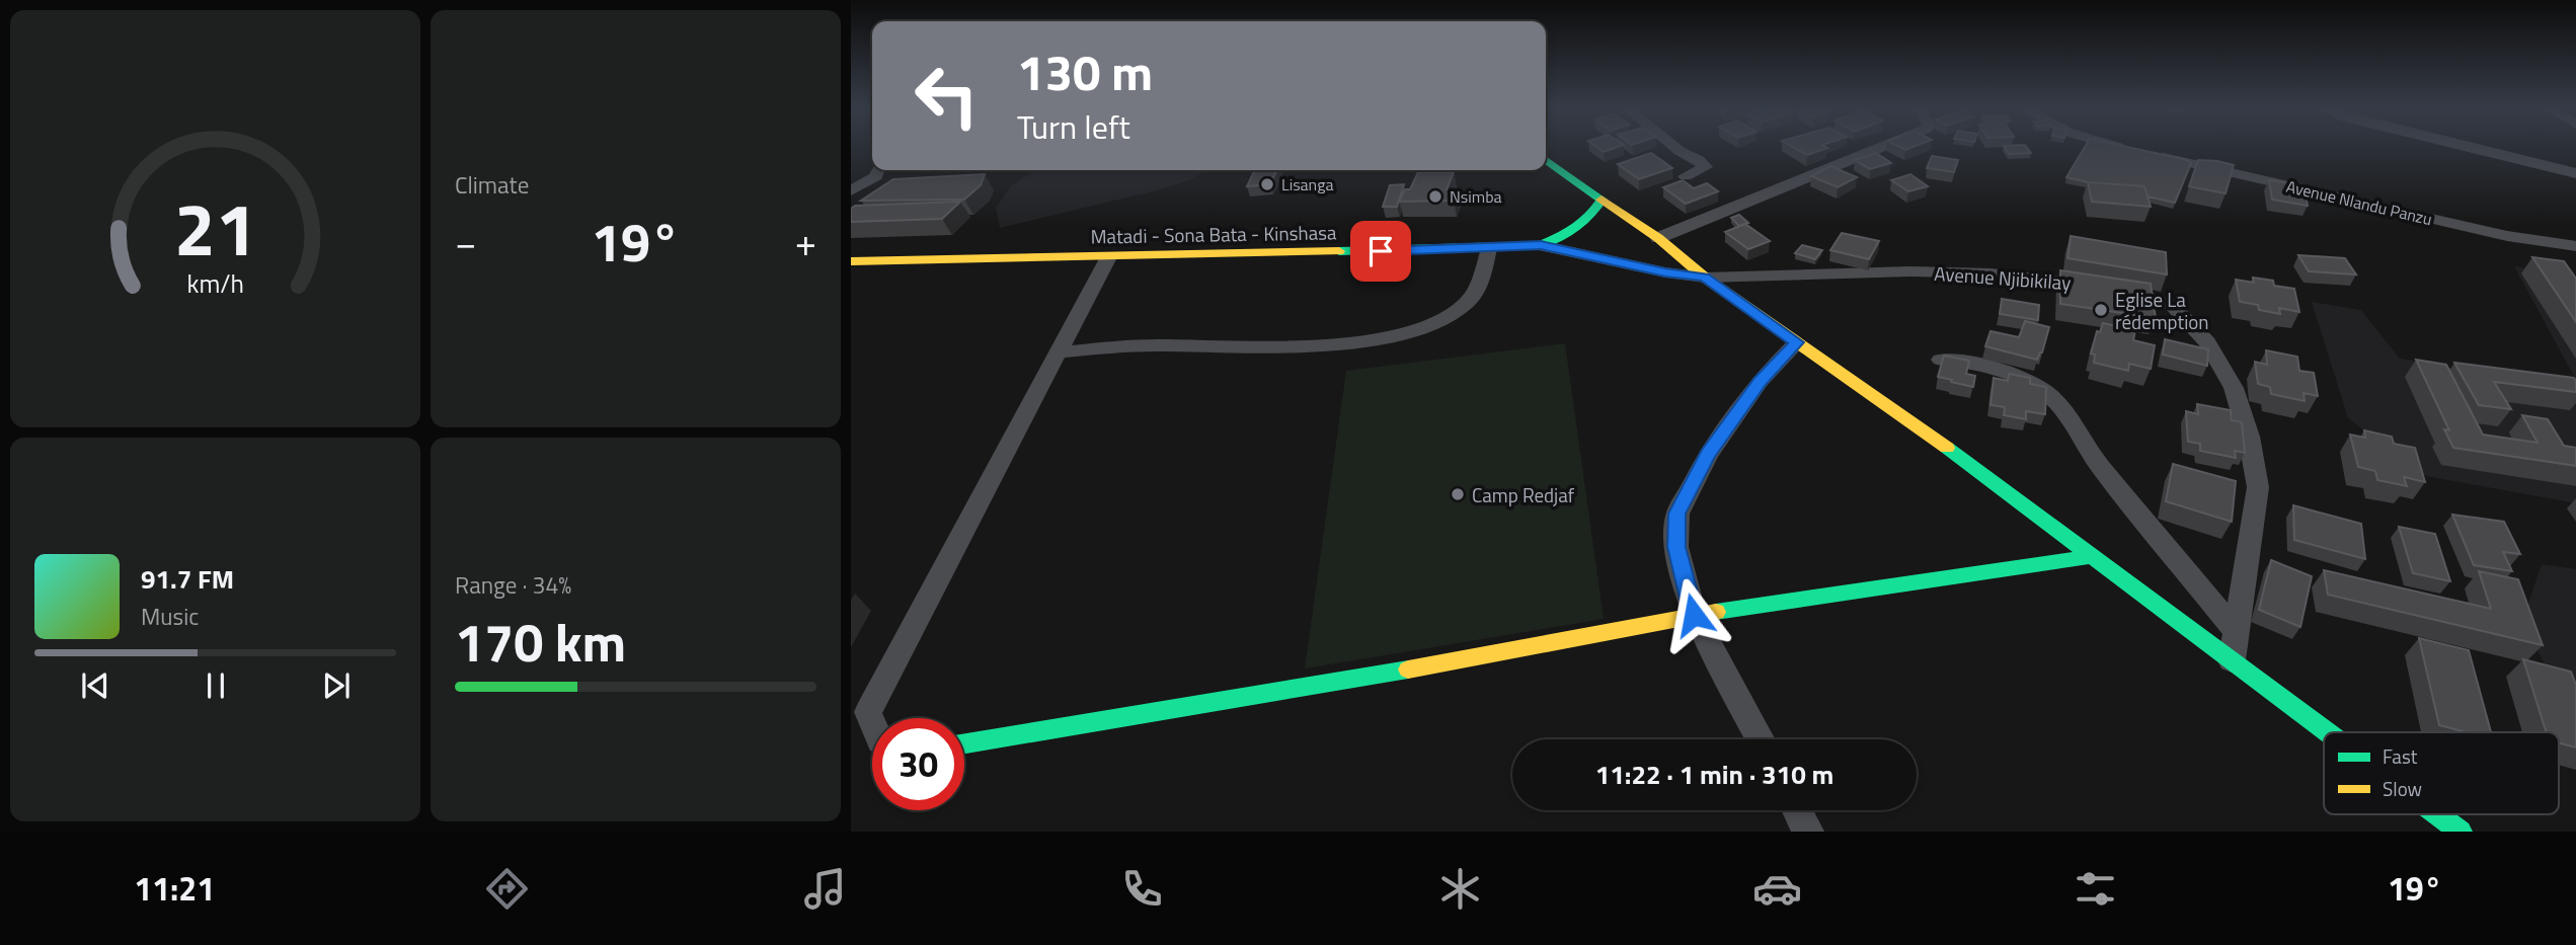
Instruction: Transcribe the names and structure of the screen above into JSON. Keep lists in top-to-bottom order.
{
  "streets": {
    "main road": ["Matadi - Sona Bata - Kinshasa"],
    "street": ["Avenue Nlandu Panzu", "Avenue Njibikilay"]
  },
  "crossings": [
    ["Matadi - Sona Bata - Kinshasa", "Avenue Njibikilay"]
  ],
  "places": [
    "Lisanga",
    "Nsimba",
    "Eglise La rédemption",
    "Camp Redjaf"
  ],
  "legend": ["Fast", "Slow"],
  "page": {
    "tile": [
      "Climate",
      ["Range · 34%", "170 km"]
    ],
    "turn": ["130 m", "Turn left"],
    "heat": ["−", "19°", "+"],
    "song": ["91.7 FM", "Music"],
    "limit": "30",
    "trip": "11:22 · 1 min · 310 m",
    "tabs": ["11:21", "19°"],
    "gauge": ["21", "km/h"]
  }
}
